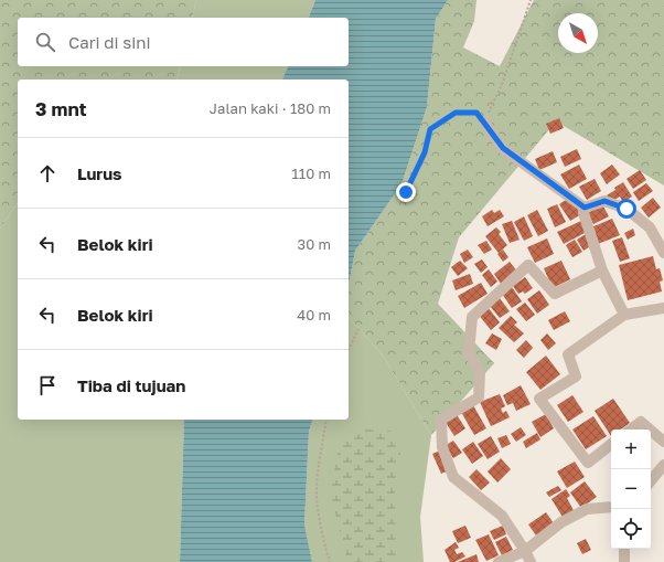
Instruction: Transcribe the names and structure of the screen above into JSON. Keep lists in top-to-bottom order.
{
  "north": "bottom right",
  "page": {
    "search": "Cari di sini",
    "heading": ["3 mnt", "Jalan kaki · 180 m"],
    "list": [
      ["Lurus", "110 m"],
      ["Belok kiri", "30 m"],
      ["Belok kiri", "40 m"],
      "Tiba di tujuan"
    ],
    "map_buttons": ["+", "−"]
  }
}
